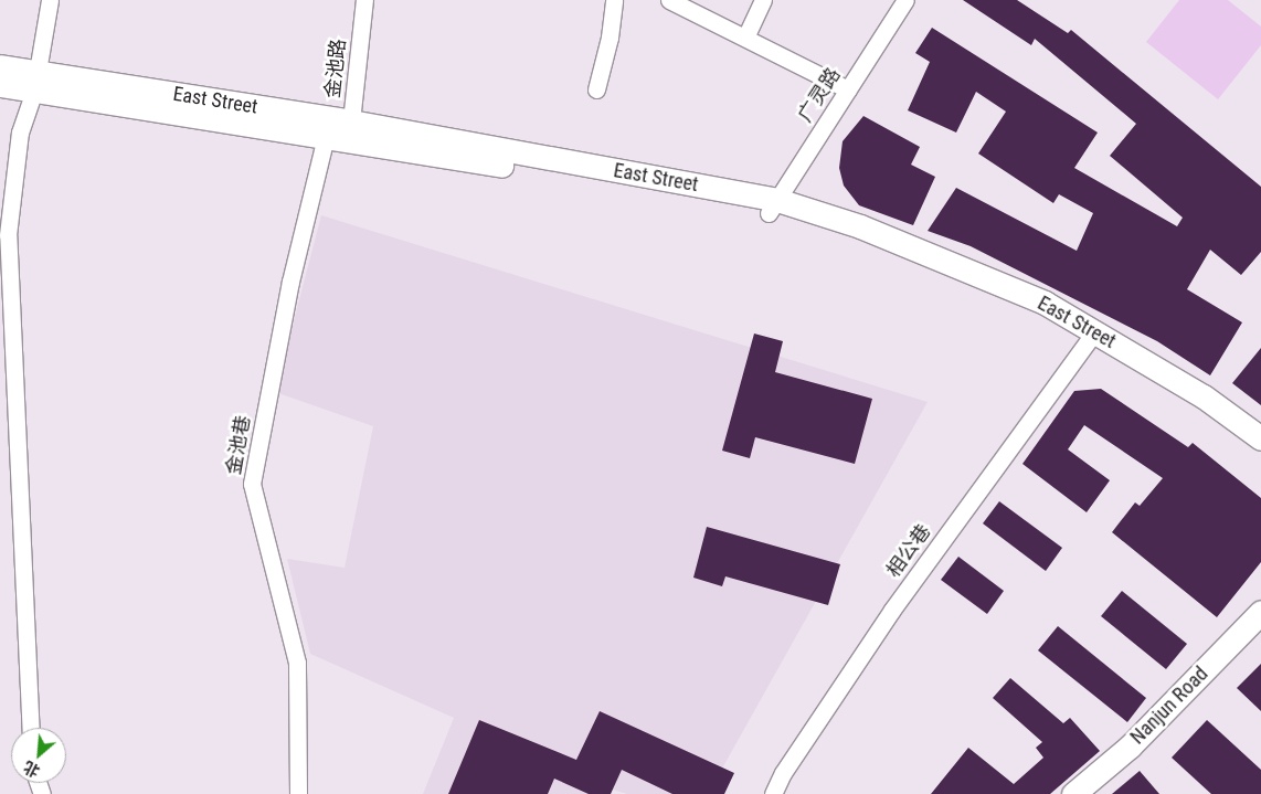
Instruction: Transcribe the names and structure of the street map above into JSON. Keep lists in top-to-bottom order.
{
  "streets": {
    "main road": ["East Street", "Nanjun Road"],
    "street": [
      "金池路",
      "广灵路",
      "金池巷",
      "相公巷"
    ]
  },
  "crossings": [
    ["金池路", "East Street"],
    ["广灵路", "East Street"],
    ["East Street", "金池巷"],
    ["East Street", "相公巷"]
  ],
  "north": "bottom left"
}
